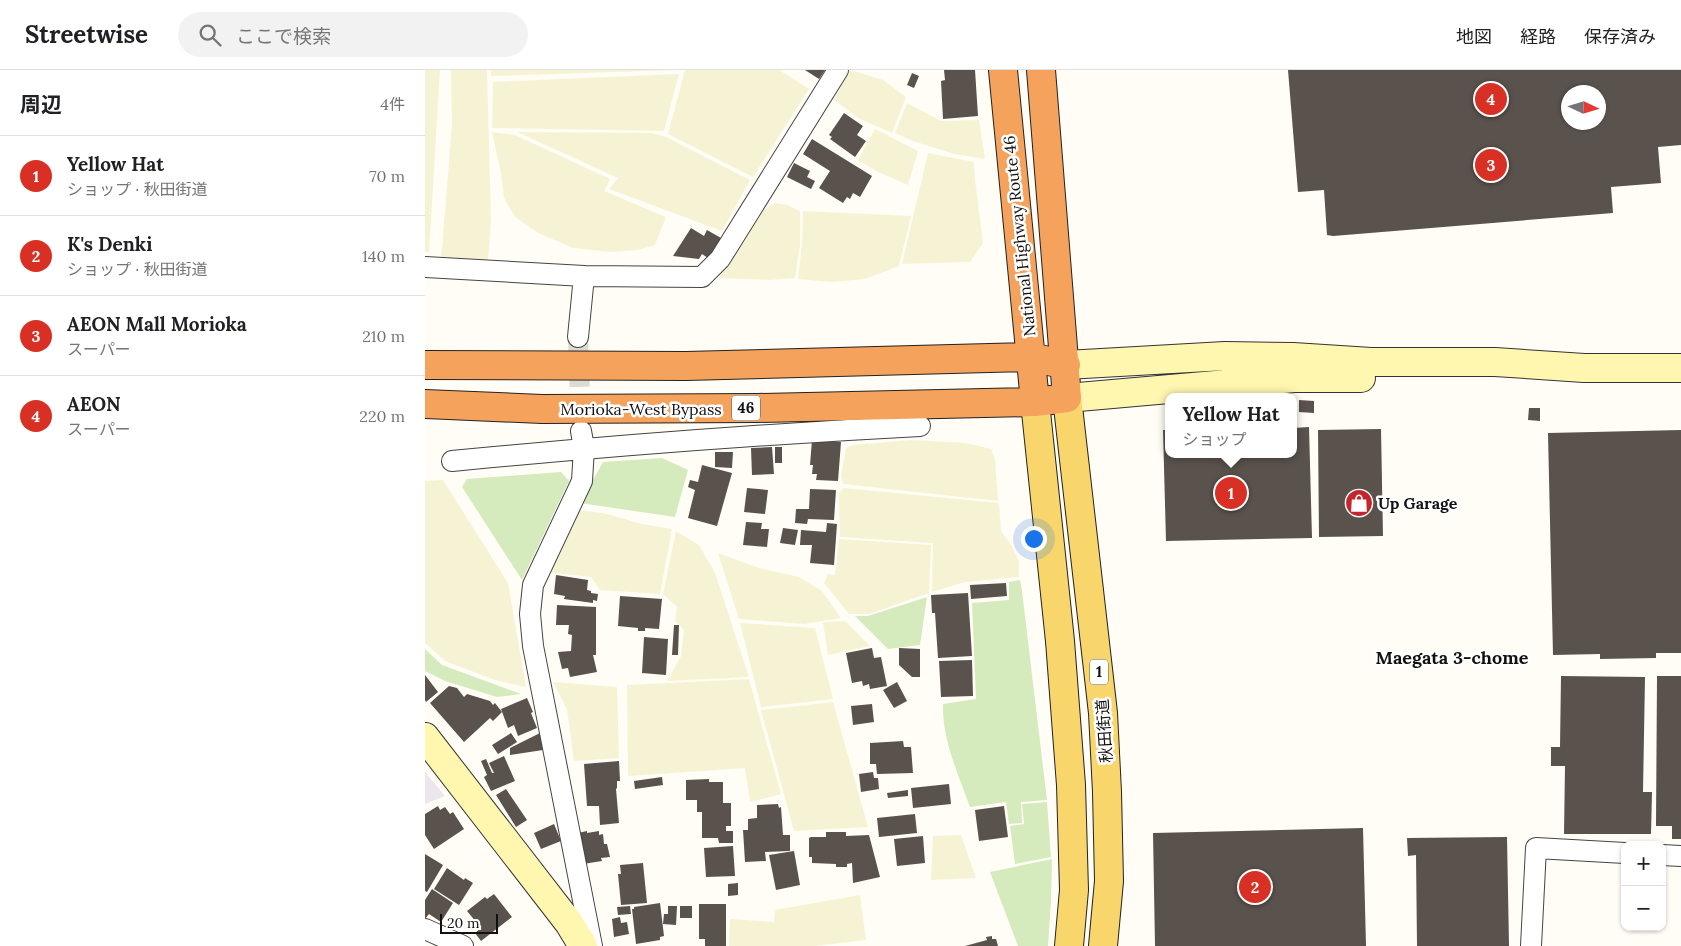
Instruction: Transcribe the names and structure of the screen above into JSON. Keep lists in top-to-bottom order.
{
  "streets": {
    "highway": ["National Highway Route 46", "46", "Morioka-West Bypass"],
    "main road": ["1", "秋田街道"]
  },
  "crossings": [
    ["National Highway Route 46", "Morioka-West Bypass"],
    ["National Highway Route 46", "秋田街道"],
    ["Morioka-West Bypass", "秋田街道"]
  ],
  "districts": ["Maegata 3-chome"],
  "places": {
    "shop": ["Up Garage"]
  },
  "scale_bar": "20 m",
  "north": "right",
  "page": {
    "header": "Streetwise",
    "search": "ここで検索",
    "nav": ["地図", "経路", "保存済み"],
    "heading": ["周辺", "4件"],
    "pins": [
      "4",
      "3",
      "1",
      "2"
    ],
    "list": [
      {
        "mark": "1",
        "name": "Yellow Hat",
        "note": "ショップ · 秋田街道",
        "value": "70 m"
      },
      {
        "mark": "2",
        "name": "K's Denki",
        "note": "ショップ · 秋田街道",
        "value": "140 m"
      },
      {
        "mark": "3",
        "name": "AEON Mall Morioka",
        "note": "スーパー",
        "value": "210 m"
      },
      {
        "mark": "4",
        "name": "AEON",
        "note": "スーパー",
        "value": "220 m"
      }
    ],
    "popup": ["Yellow Hat", "ショップ"],
    "map_buttons": ["+", "−"],
    "scale": "20 m"
  }
}
